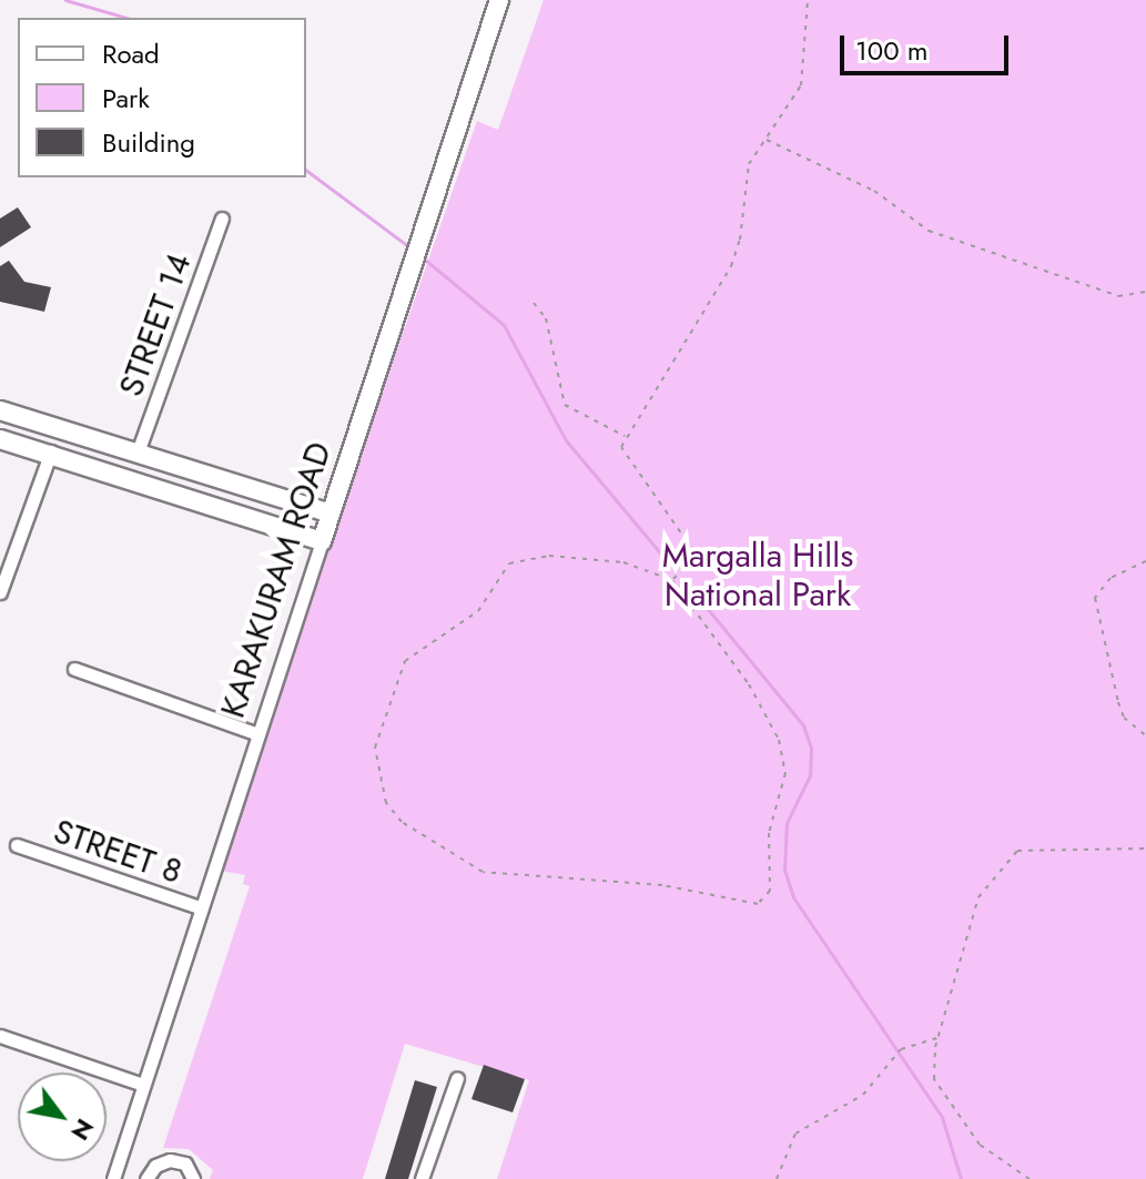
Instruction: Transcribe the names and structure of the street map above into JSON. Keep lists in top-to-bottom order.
{
  "streets": {
    "street": ["STREET 14", "KARAKURAM ROAD", "STREET 8"]
  },
  "crossings": [
    ["KARAKURAM ROAD", "STREET 8"]
  ],
  "parks": ["Margalla Hills National Park"],
  "legend": ["Road", "Park", "Building"],
  "scale_bar": "100 m",
  "north": "bottom right"
}
